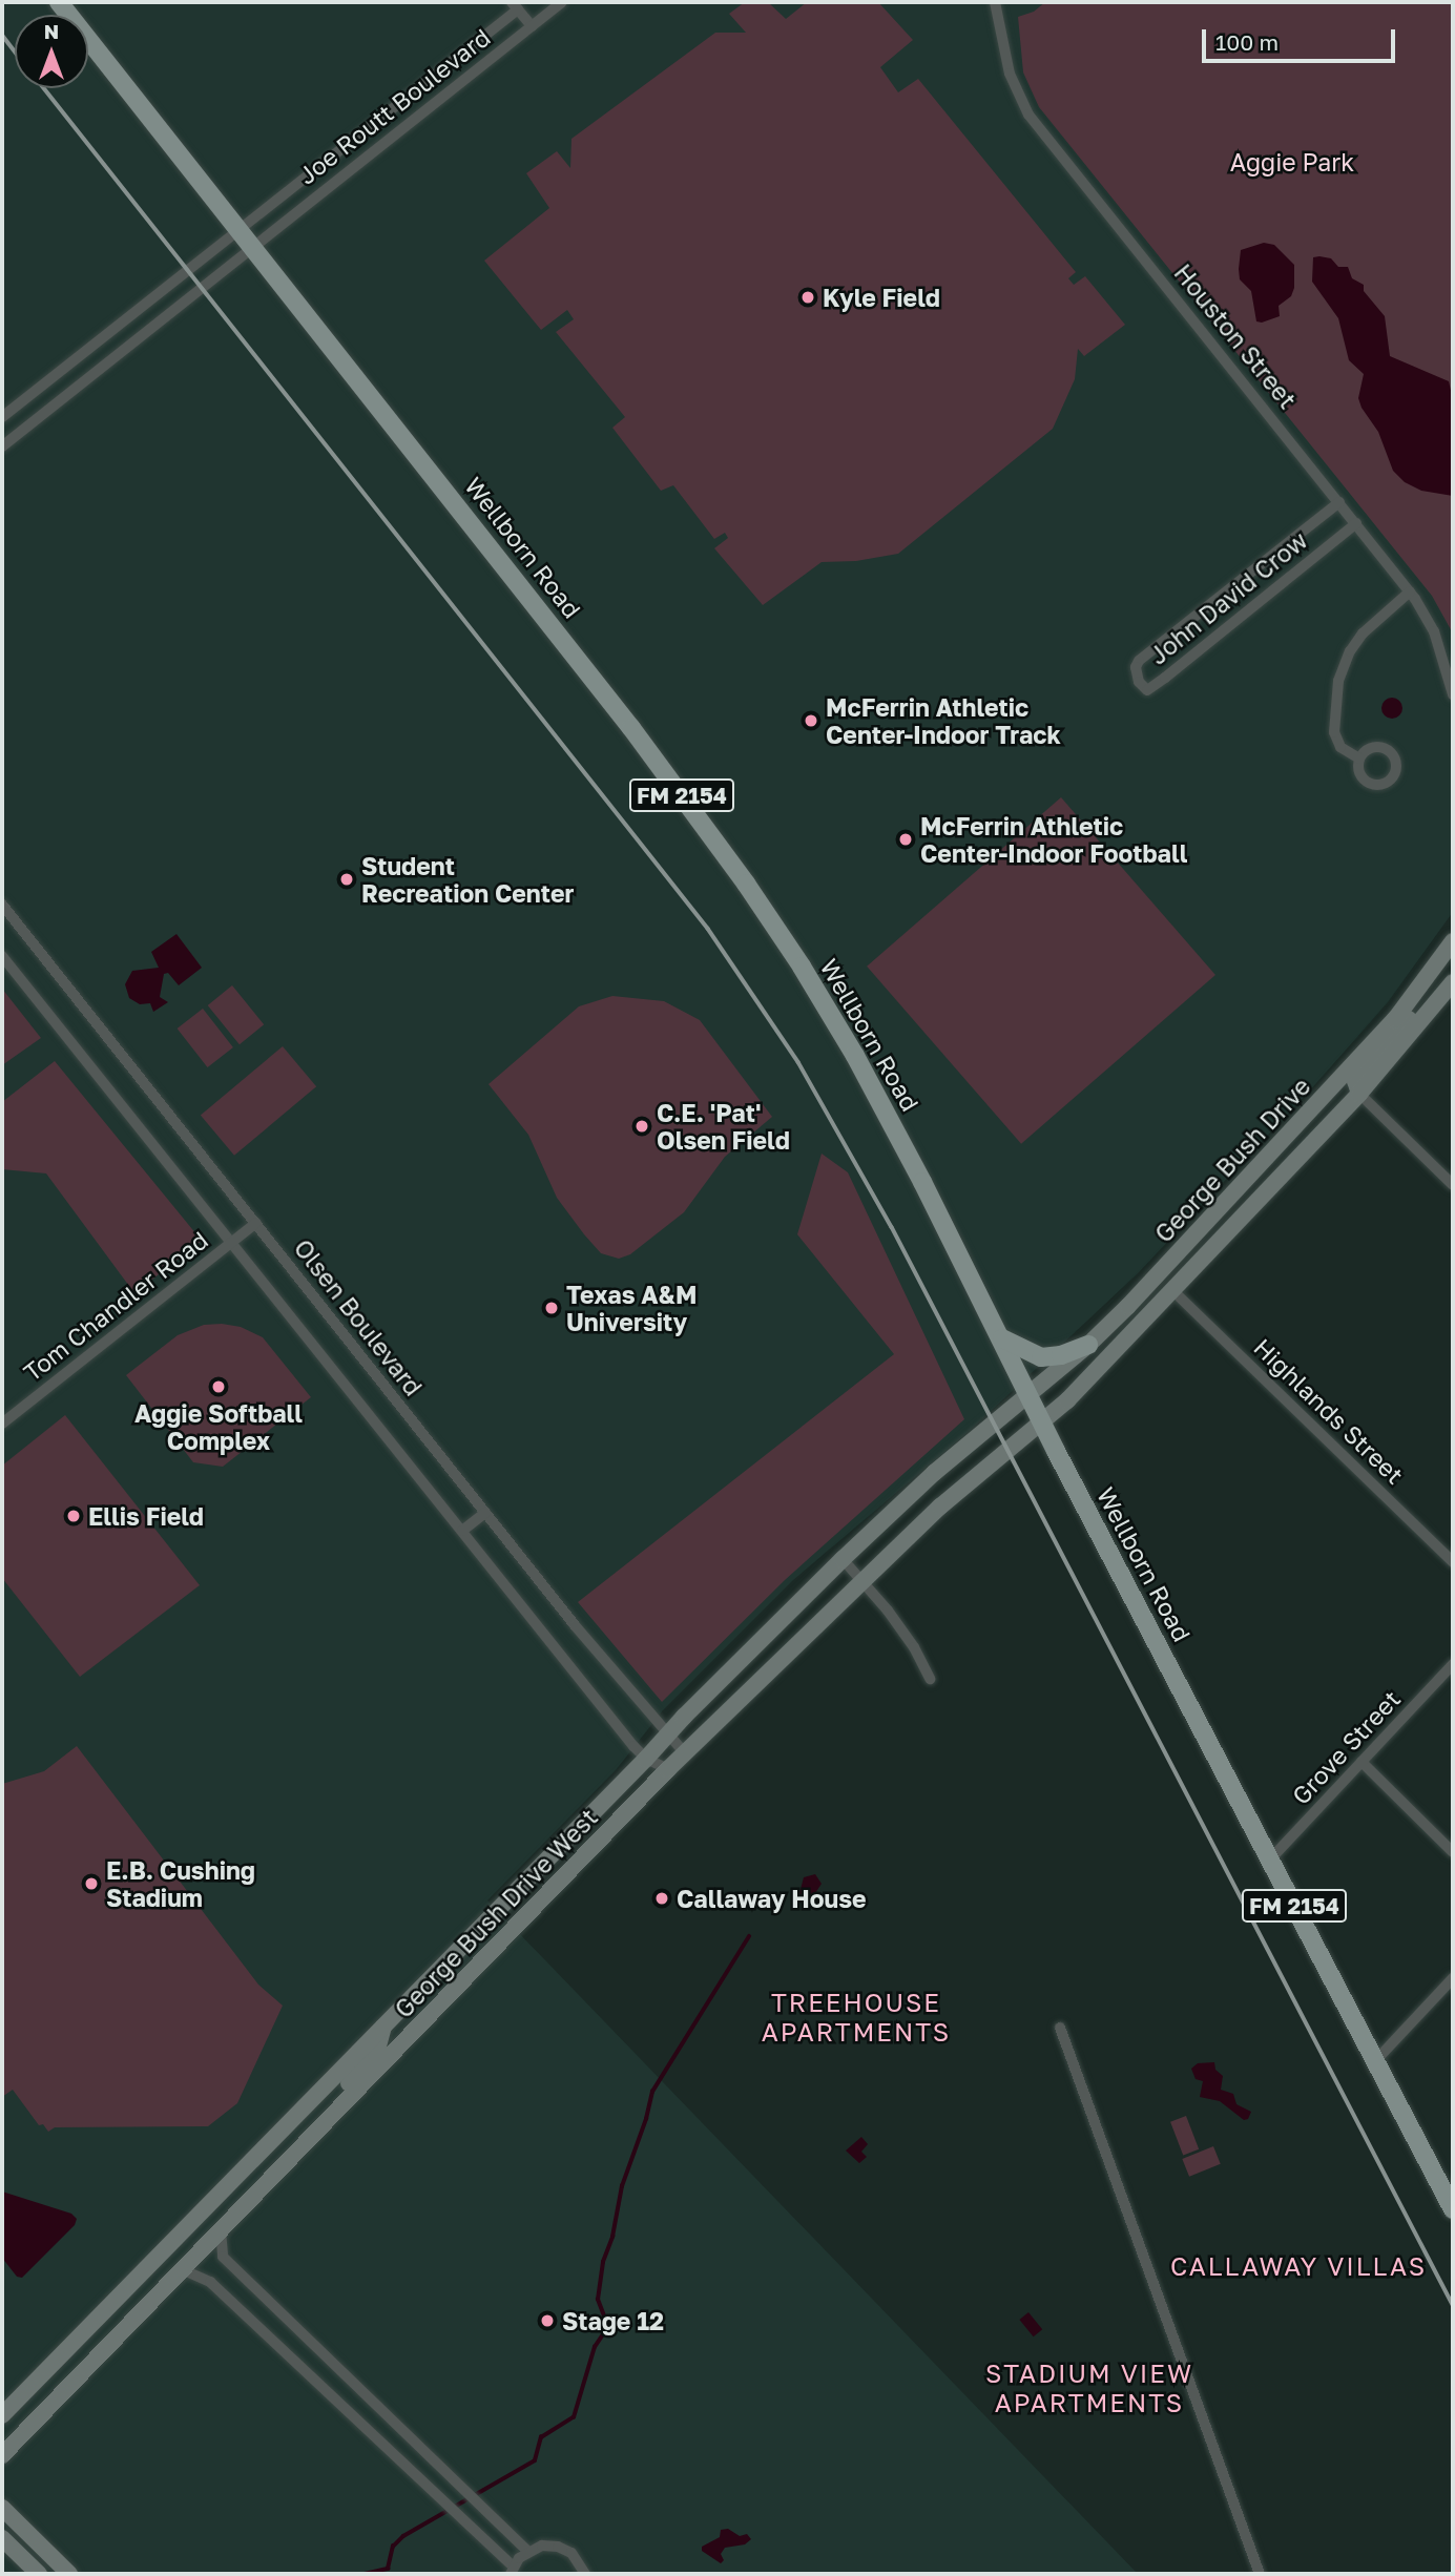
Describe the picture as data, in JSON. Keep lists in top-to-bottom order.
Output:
{
  "streets": {
    "main road": [
      "Wellborn Road",
      "FM 2154",
      "George Bush Drive",
      "George Bush Drive West"
    ],
    "street": [
      "Joe Routt Boulevard",
      "Houston Street",
      "John David Crow",
      "Tom Chandler Road",
      "Olsen Boulevard",
      "Highlands Street",
      "Grove Street"
    ]
  },
  "crossings": [
    ["Joe Routt Boulevard", "Wellborn Road"],
    ["Houston Street", "John David Crow"],
    ["Wellborn Road", "George Bush Drive"],
    ["Wellborn Road", "Grove Street"],
    ["Wellborn Road", "George Bush Drive West"],
    ["George Bush Drive", "Highlands Street"],
    ["George Bush Drive", "George Bush Drive West"],
    ["Tom Chandler Road", "Olsen Boulevard"],
    ["Olsen Boulevard", "George Bush Drive West"]
  ],
  "districts": ["TREEHOUSE APARTMENTS", "CALLAWAY VILLAS", "STADIUM VIEW APARTMENTS"],
  "parks": ["Aggie Park"],
  "places": [
    "Kyle Field",
    "McFerrin Athletic Center-Indoor Track",
    "McFerrin Athletic Center-Indoor Football",
    "Student Recreation Center",
    "C.E. 'Pat' Olsen Field",
    "Texas A&M University",
    "Aggie Softball Complex",
    "Ellis Field",
    "E.B. Cushing Stadium",
    "Callaway House",
    "Stage 12"
  ],
  "scale_bar": "100 m",
  "north": "top"
}
